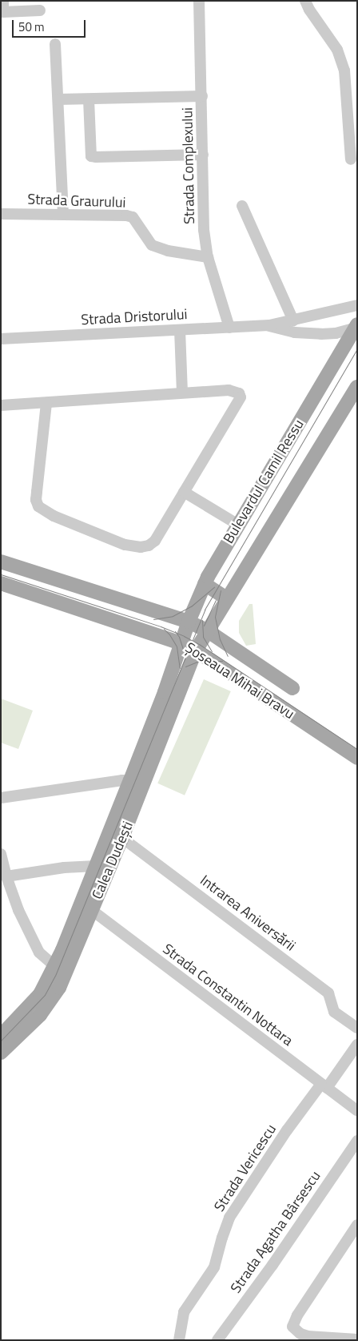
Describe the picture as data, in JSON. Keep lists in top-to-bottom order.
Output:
{
  "streets": {
    "main road": ["Bulevardul Camil Ressu", "Șoseaua Mihai Bravu", "Calea Dudești"],
    "street": [
      "Strada Complexului",
      "Strada Graurului",
      "Strada Dristorului",
      "Intrarea Aniversării",
      "Strada Constantin Nottara",
      "Strada Vericescu",
      "Strada Agatha Bârsescu"
    ]
  },
  "crossings": [
    ["Strada Complexului", "Strada Graurului"],
    ["Strada Complexului", "Strada Dristorului"],
    ["Strada Dristorului", "Bulevardul Camil Ressu"],
    ["Bulevardul Camil Ressu", "Șoseaua Mihai Bravu"],
    ["Bulevardul Camil Ressu", "Calea Dudești"],
    ["Șoseaua Mihai Bravu", "Calea Dudești"],
    ["Calea Dudești", "Intrarea Aniversării"],
    ["Calea Dudești", "Strada Constantin Nottara"],
    ["Strada Constantin Nottara", "Strada Vericescu"]
  ],
  "scale_bar": "50 m"
}
